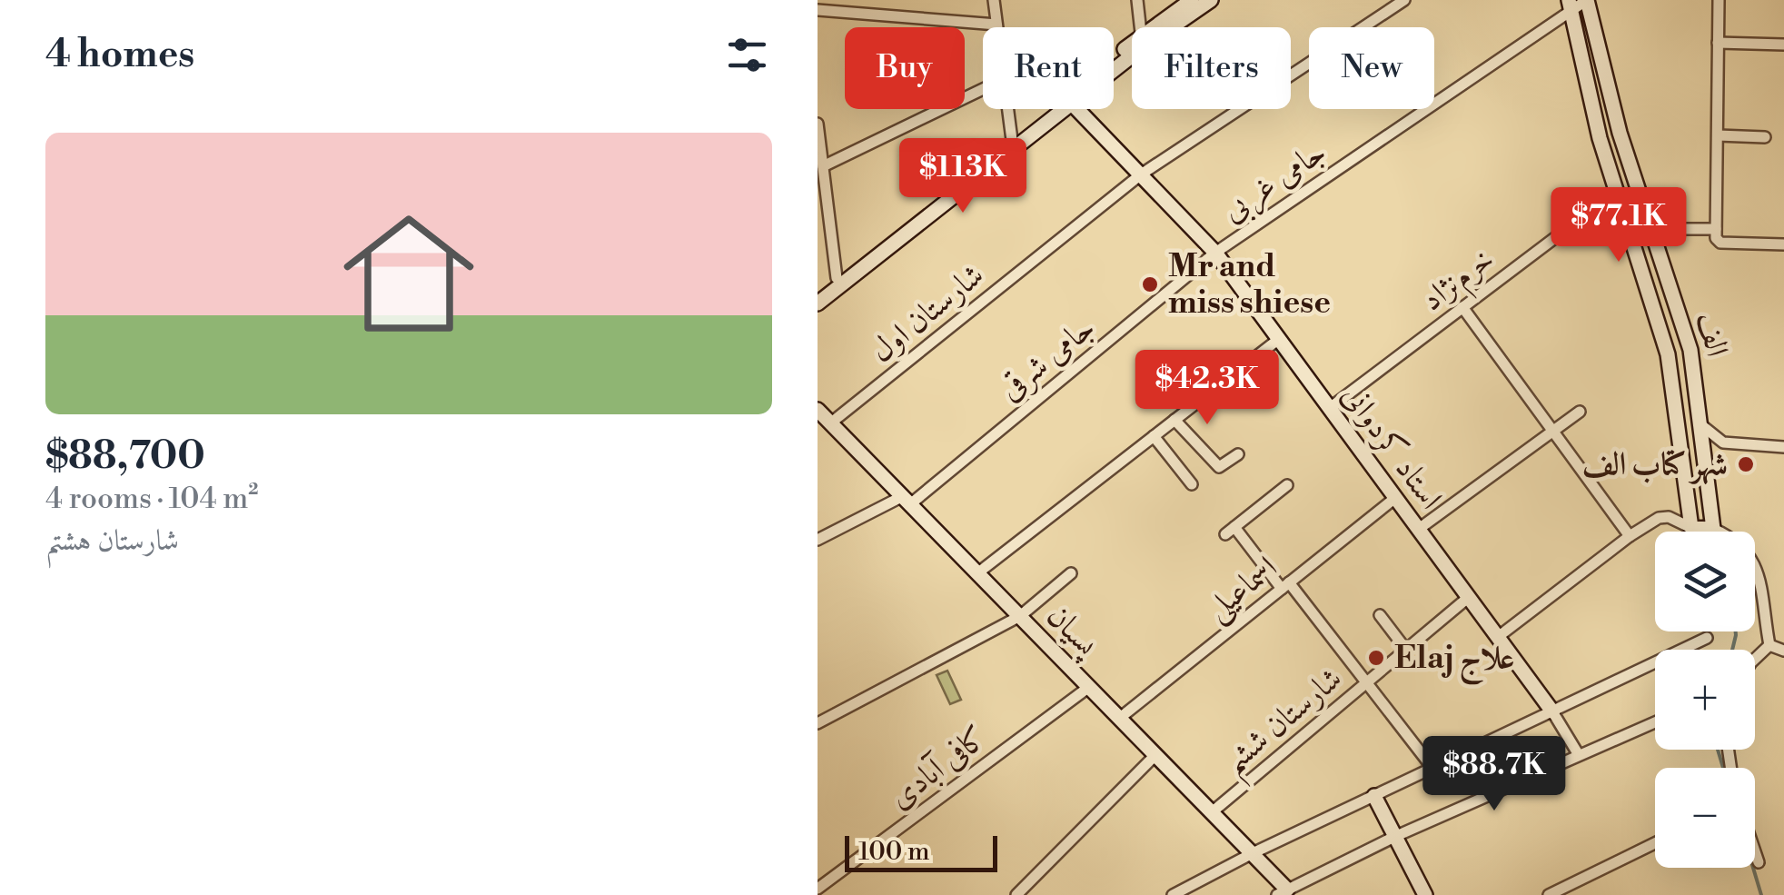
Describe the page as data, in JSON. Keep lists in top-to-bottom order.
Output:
{
  "streets": {
    "main road": ["الف", "استاد کردوانی", "پسیان"],
    "street": [
      "جامی غربی",
      "خرم‌نژاد",
      "شارستان اول",
      "جامی شرقی",
      "اسماعیلی",
      "شارستان ششم",
      "کافی آبادی"
    ]
  },
  "crossings": [
    ["جامی غربی", "الف"],
    ["جامی غربی", "جامی شرقی"],
    ["جامی غربی", "استاد کردوانی"],
    ["خرم‌نژاد", "الف"],
    ["خرم‌نژاد", "استاد کردوانی"],
    ["شارستان اول", "استاد کردوانی"],
    ["شارستان اول", "پسیان"],
    ["جامی شرقی", "استاد کردوانی"],
    ["جامی شرقی", "پسیان"],
    ["استاد کردوانی", "اسماعیلی"],
    ["استاد کردوانی", "شارستان ششم"],
    ["اسماعیلی", "پسیان"],
    ["پسیان", "شارستان ششم"],
    ["پسیان", "کافی آبادی"]
  ],
  "places": ["Mr and miss shiese", "شهر کتاب الف", "Elaj علاج"],
  "scale_bar": "100 m",
  "page": {
    "heading": "4 homes",
    "chip": [
      "Buy",
      "Rent",
      "Filters",
      "New"
    ],
    "list": [
      {
        "name": "$88,700",
        "note": "4 rooms · 104 m² · شارستان هشتم"
      }
    ],
    "price": [
      "$113K",
      "$77.1K",
      "$42.3K",
      "$88.7K"
    ],
    "map_buttons": ["+", "−"],
    "scale": "100 m"
  }
}
